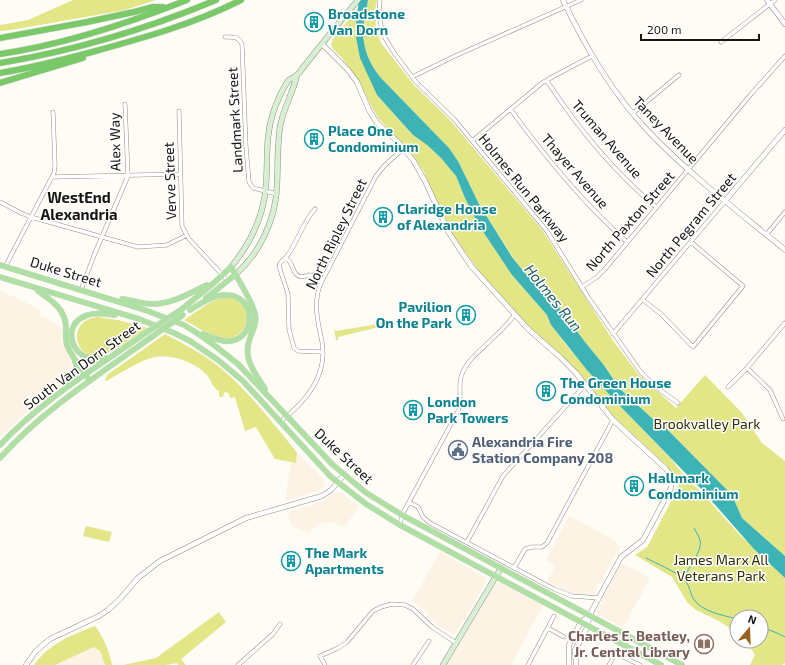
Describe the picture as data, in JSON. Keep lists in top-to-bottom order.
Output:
{
  "streets": {
    "main road": ["Duke Street", "South Van Dorn Street"],
    "street": [
      "Landmark Street",
      "Taney Avenue",
      "Truman Avenue",
      "Alex Way",
      "Thayer Avenue",
      "Verve Street",
      "Holmes Run Parkway",
      "North Paxton Street",
      "North Pegram Street",
      "North Ripley Street"
    ]
  },
  "crossings": [
    ["Taney Avenue", "North Paxton Street"],
    ["Taney Avenue", "North Pegram Street"],
    ["Truman Avenue", "North Paxton Street"],
    ["Alex Way", "Duke Street"],
    ["Thayer Avenue", "North Paxton Street"],
    ["Verve Street", "South Van Dorn Street"],
    ["Holmes Run Parkway", "North Paxton Street"],
    ["Holmes Run Parkway", "North Pegram Street"],
    ["North Ripley Street", "Duke Street"]
  ],
  "districts": ["WestEnd Alexandria"],
  "water": ["Holmes Run"],
  "parks": ["Brookvalley Park", "James Marx All Veterans Park"],
  "places": {
    "building": [
      "Broadstone Van Dorn",
      "Place One Condominium",
      "Claridge House of Alexandria",
      "Pavilion On the Park",
      "The Green House Condominium",
      "London Park Towers",
      "Hallmark Condominium",
      "The Mark Apartments"
    ],
    "public building": ["Alexandria Fire Station Company 208"],
    "library": ["Charles E. Beatley, Jr. Central Library"]
  },
  "scale_bar": "200 m",
  "north": "top"
}
